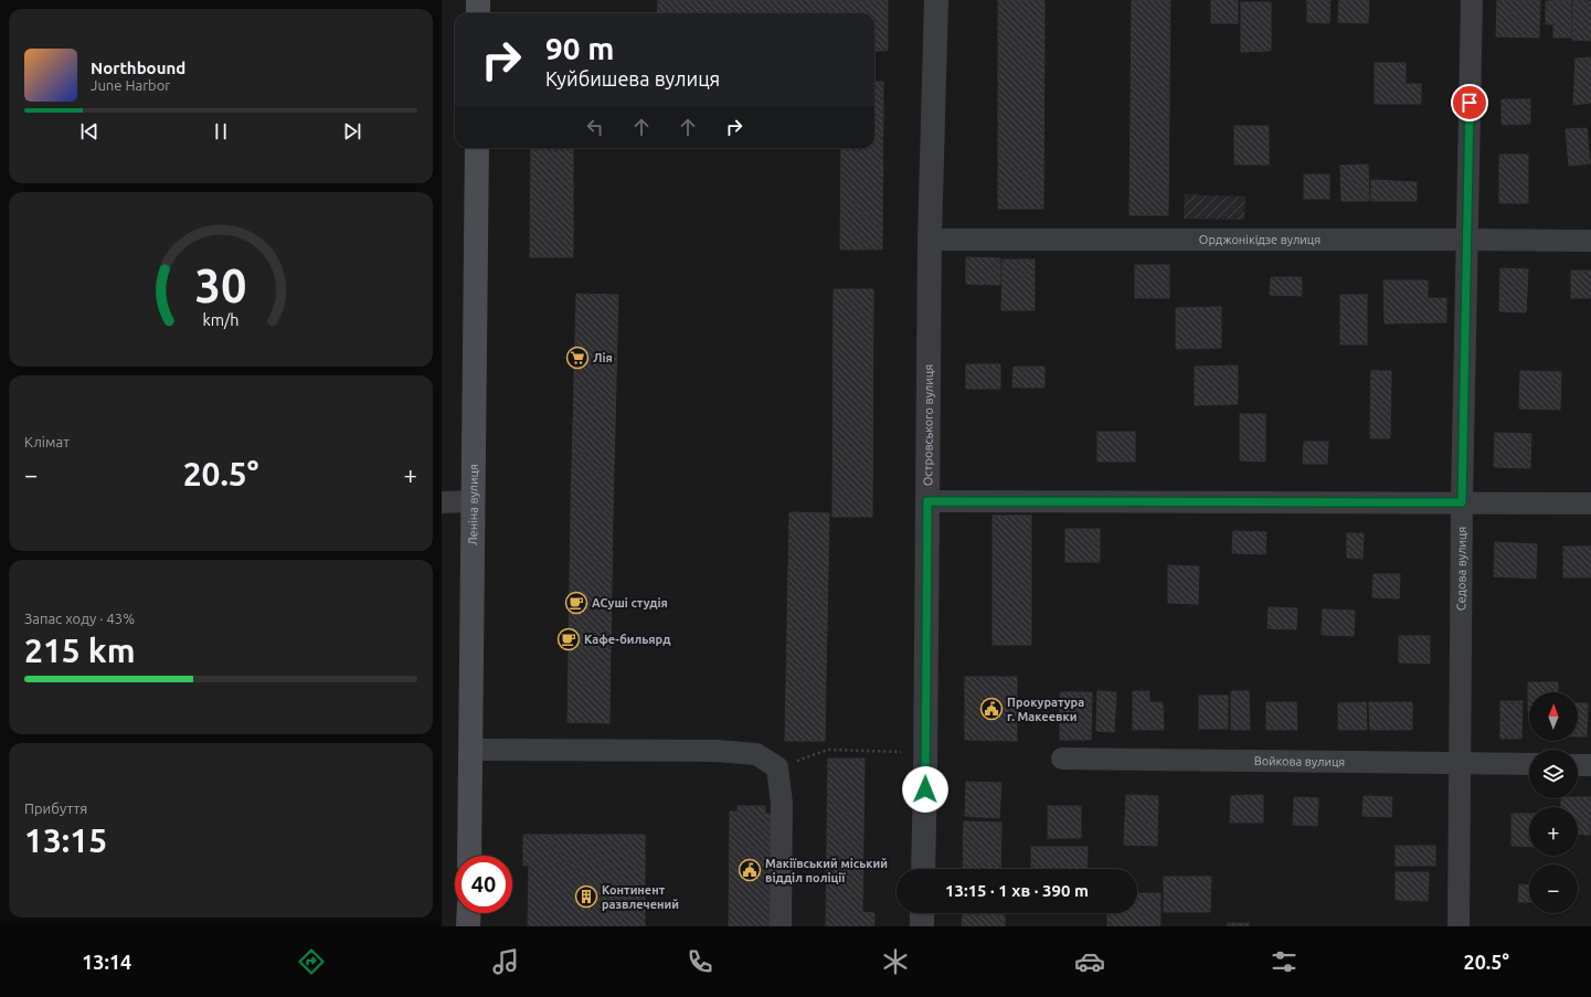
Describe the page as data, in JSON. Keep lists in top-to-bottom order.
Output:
{
  "streets": {
    "main road": ["Леніна вулиця"],
    "street": [
      "Орджонікідзе вулиця",
      "Островського вулиця",
      "Седова вулиця",
      "Войкова вулиця"
    ]
  },
  "crossings": [
    ["Орджонікідзе вулиця", "Островського вулиця"],
    ["Орджонікідзе вулиця", "Седова вулиця"],
    ["Седова вулиця", "Войкова вулиця"]
  ],
  "places": {
    "supermarket": ["Лія"],
    "cafe": ["АСуші студія", "Кафе-бильярд"],
    "public building": ["Прокуратура г. Макеевки", "Макіївський міський відділ поліції"],
    "building": ["Континент развлечений"]
  },
  "north": "top",
  "page": {
    "turn": ["90 m", "Куйбишева вулиця"],
    "song": ["Northbound", "June Harbor"],
    "tile": [
      "Клімат",
      ["Запас ходу · 43%", "215 km"],
      ["Прибуття", "13:15"]
    ],
    "heat": ["−", "20.5°", "+"],
    "map_buttons": ["+", "−"],
    "limit": "40",
    "trip": "13:15 · 1 хв · 390 m",
    "tabs": ["13:14", "20.5°"],
    "gauge": ["30", "km/h"]
  }
}
